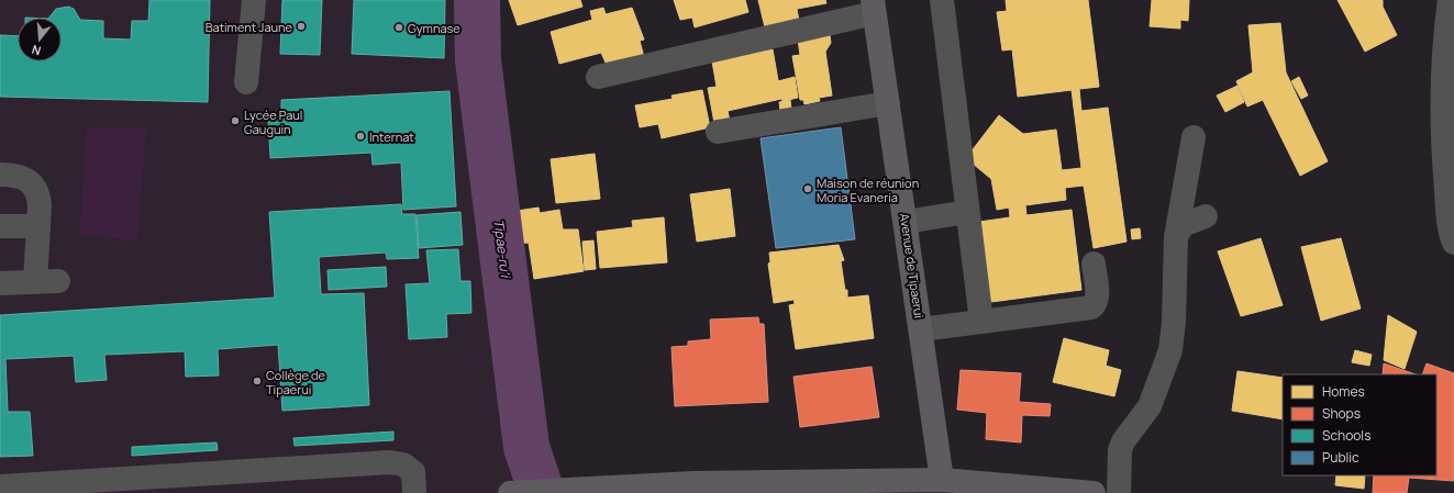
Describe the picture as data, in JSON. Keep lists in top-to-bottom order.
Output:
{
  "streets": {
    "main road": ["Avenue de Tipaerui"]
  },
  "water": ["Tipae-ru’i"],
  "places": [
    "Batiment Jaune",
    "Gymnase",
    "Lycée Paul Gauguin",
    "Internat",
    "Maison de réunion Moria Evaneria",
    "Collège de Tipaerui"
  ],
  "legend": [
    "Homes",
    "Shops",
    "Schools",
    "Public"
  ],
  "north": "bottom"
}
